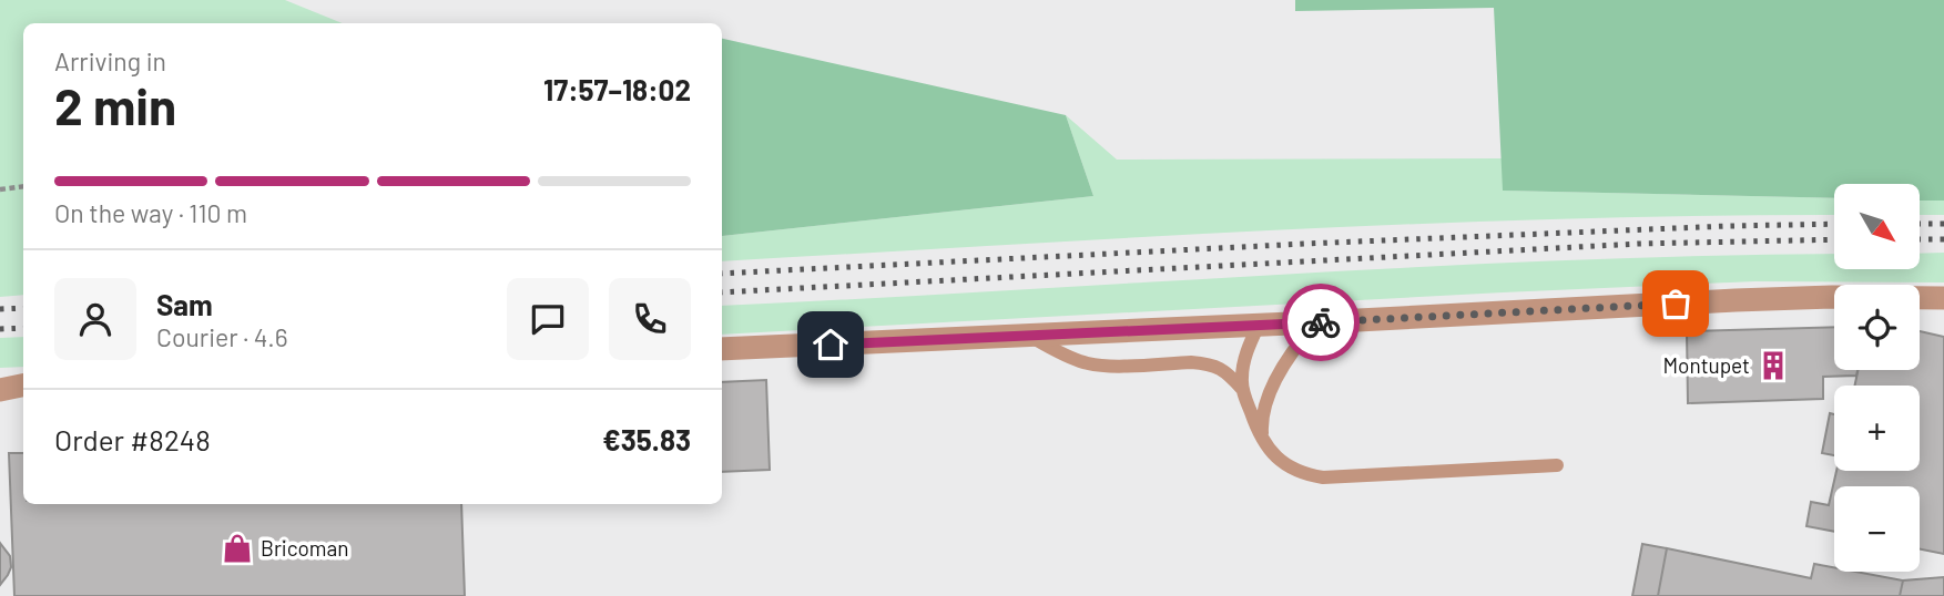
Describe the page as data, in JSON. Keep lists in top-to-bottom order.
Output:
{
  "places": {
    "building": ["Montupet"],
    "shop": ["Bricoman"]
  },
  "north": "bottom right",
  "page": {
    "heading": ["2 min", "Arriving in", "17:57–18:02"],
    "panel": [
      "Sam",
      "Courier · 4.6",
      "Order #8248",
      "€35.83"
    ],
    "bar": "On the way · 110 m",
    "map_buttons": ["+", "−"]
  }
}
